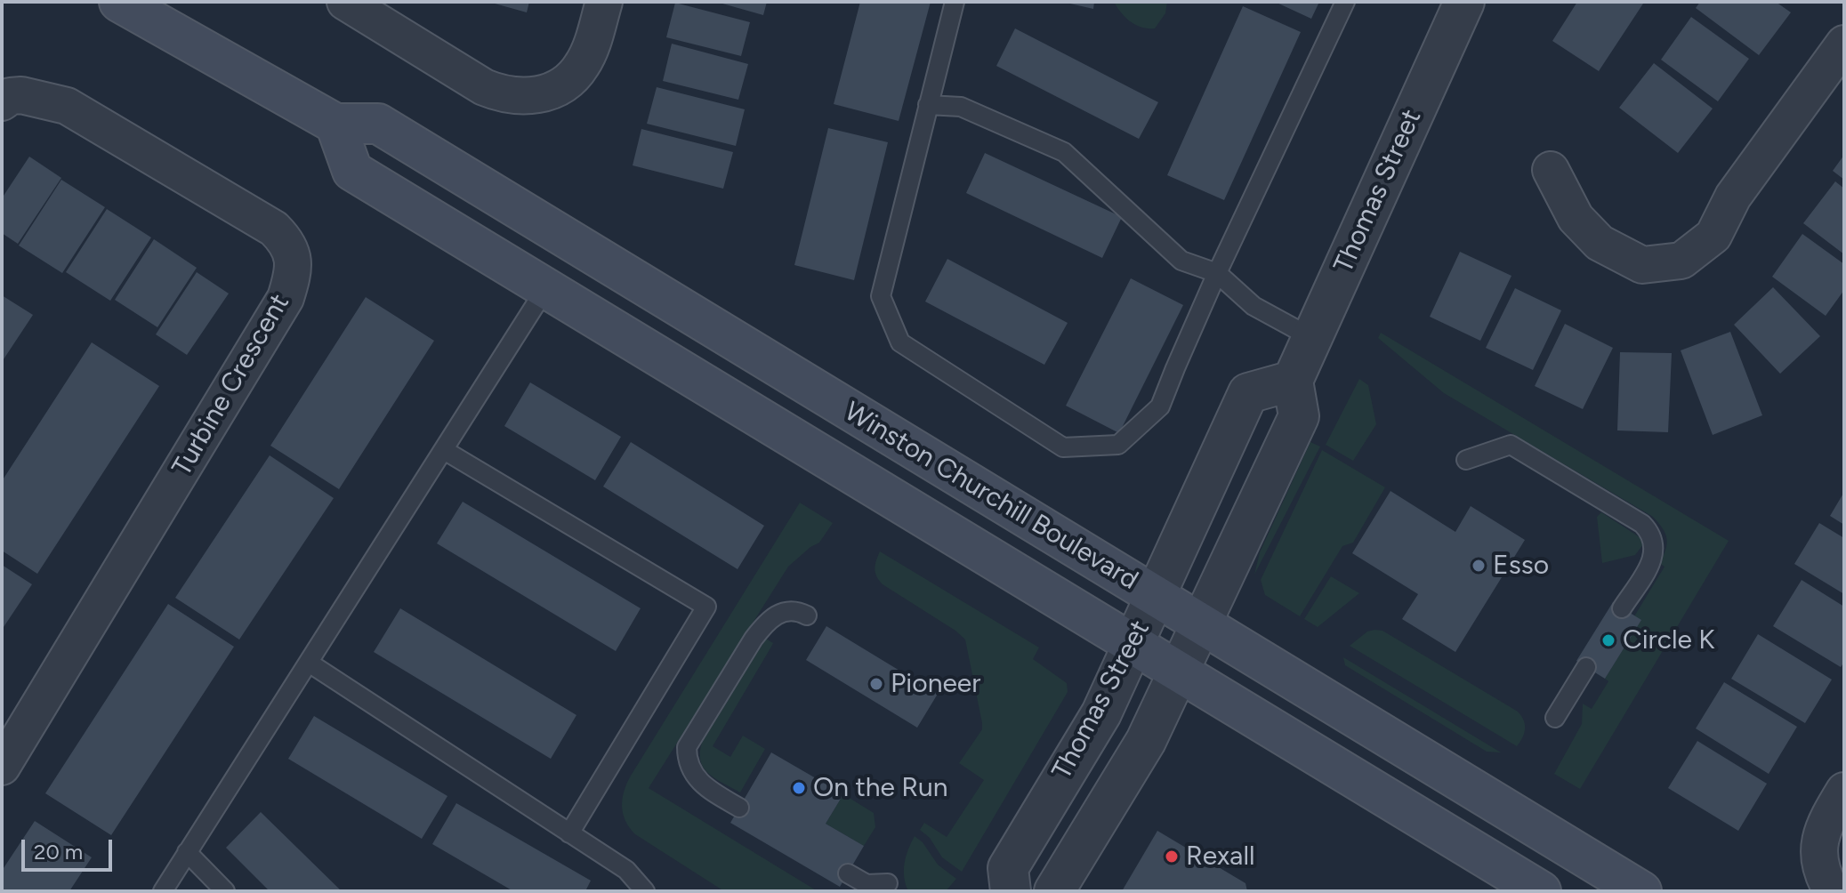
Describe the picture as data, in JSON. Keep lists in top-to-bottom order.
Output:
{
  "streets": {
    "main road": ["Winston Churchill Boulevard"],
    "street": ["Thomas Street", "Turbine Crescent"]
  },
  "crossings": [
    ["Thomas Street", "Winston Churchill Boulevard"]
  ],
  "places": [
    "Esso",
    "Circle K",
    "Pioneer",
    "On the Run",
    "Rexall"
  ],
  "scale_bar": "20 m"
}
